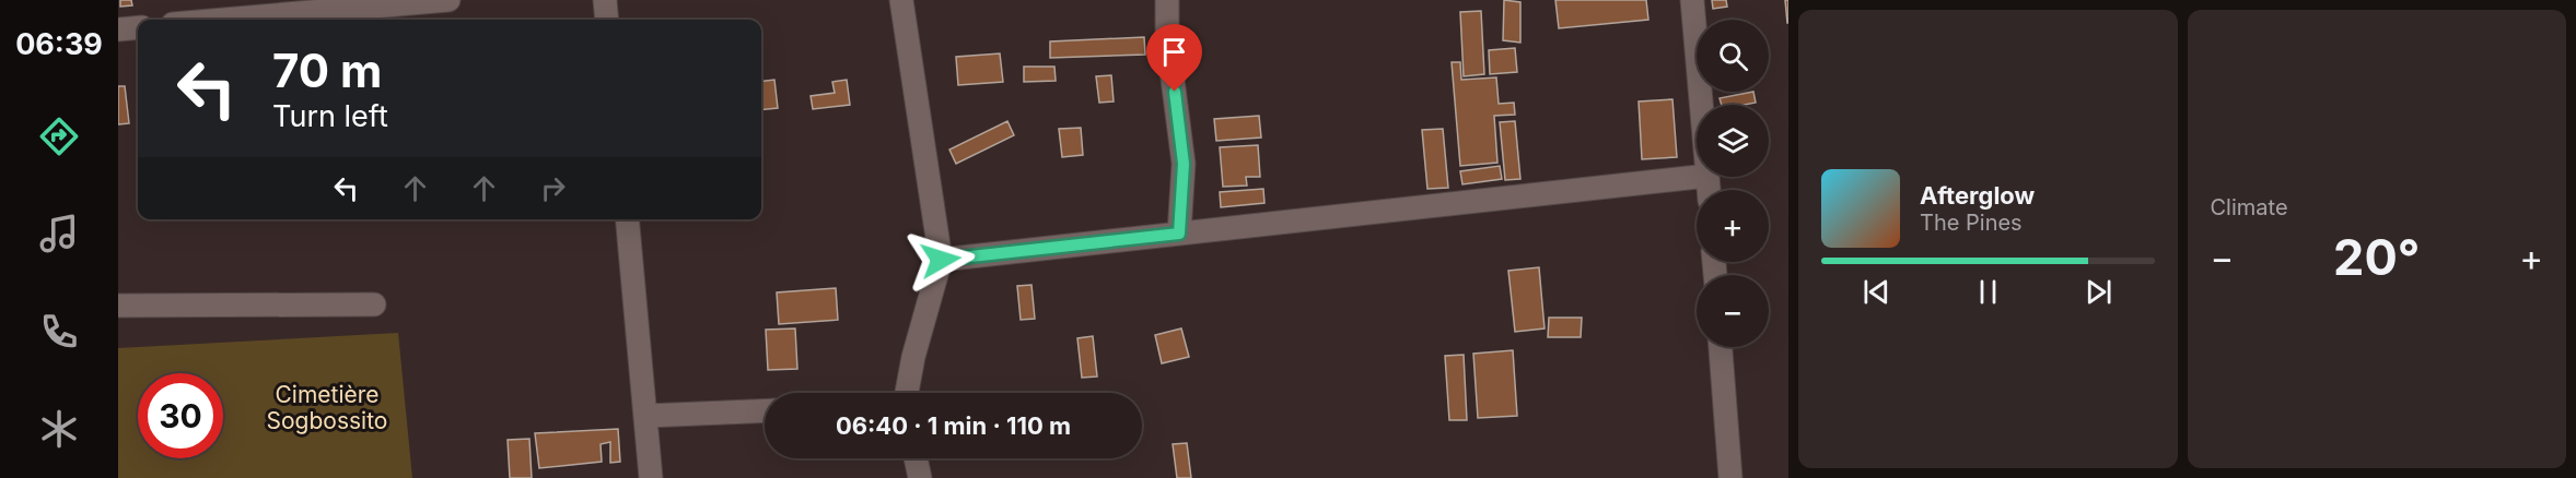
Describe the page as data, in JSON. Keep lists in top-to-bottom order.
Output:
{
  "parks": ["Cimetière Sogbossito"],
  "page": {
    "tabs": "06:39",
    "tile": "Climate",
    "map_buttons": ["+", "−"],
    "turn": ["70 m", "Turn left"],
    "song": ["Afterglow", "The Pines"],
    "heat": ["−", "20°", "+"],
    "limit": "30",
    "trip": "06:40 · 1 min · 110 m"
  }
}
